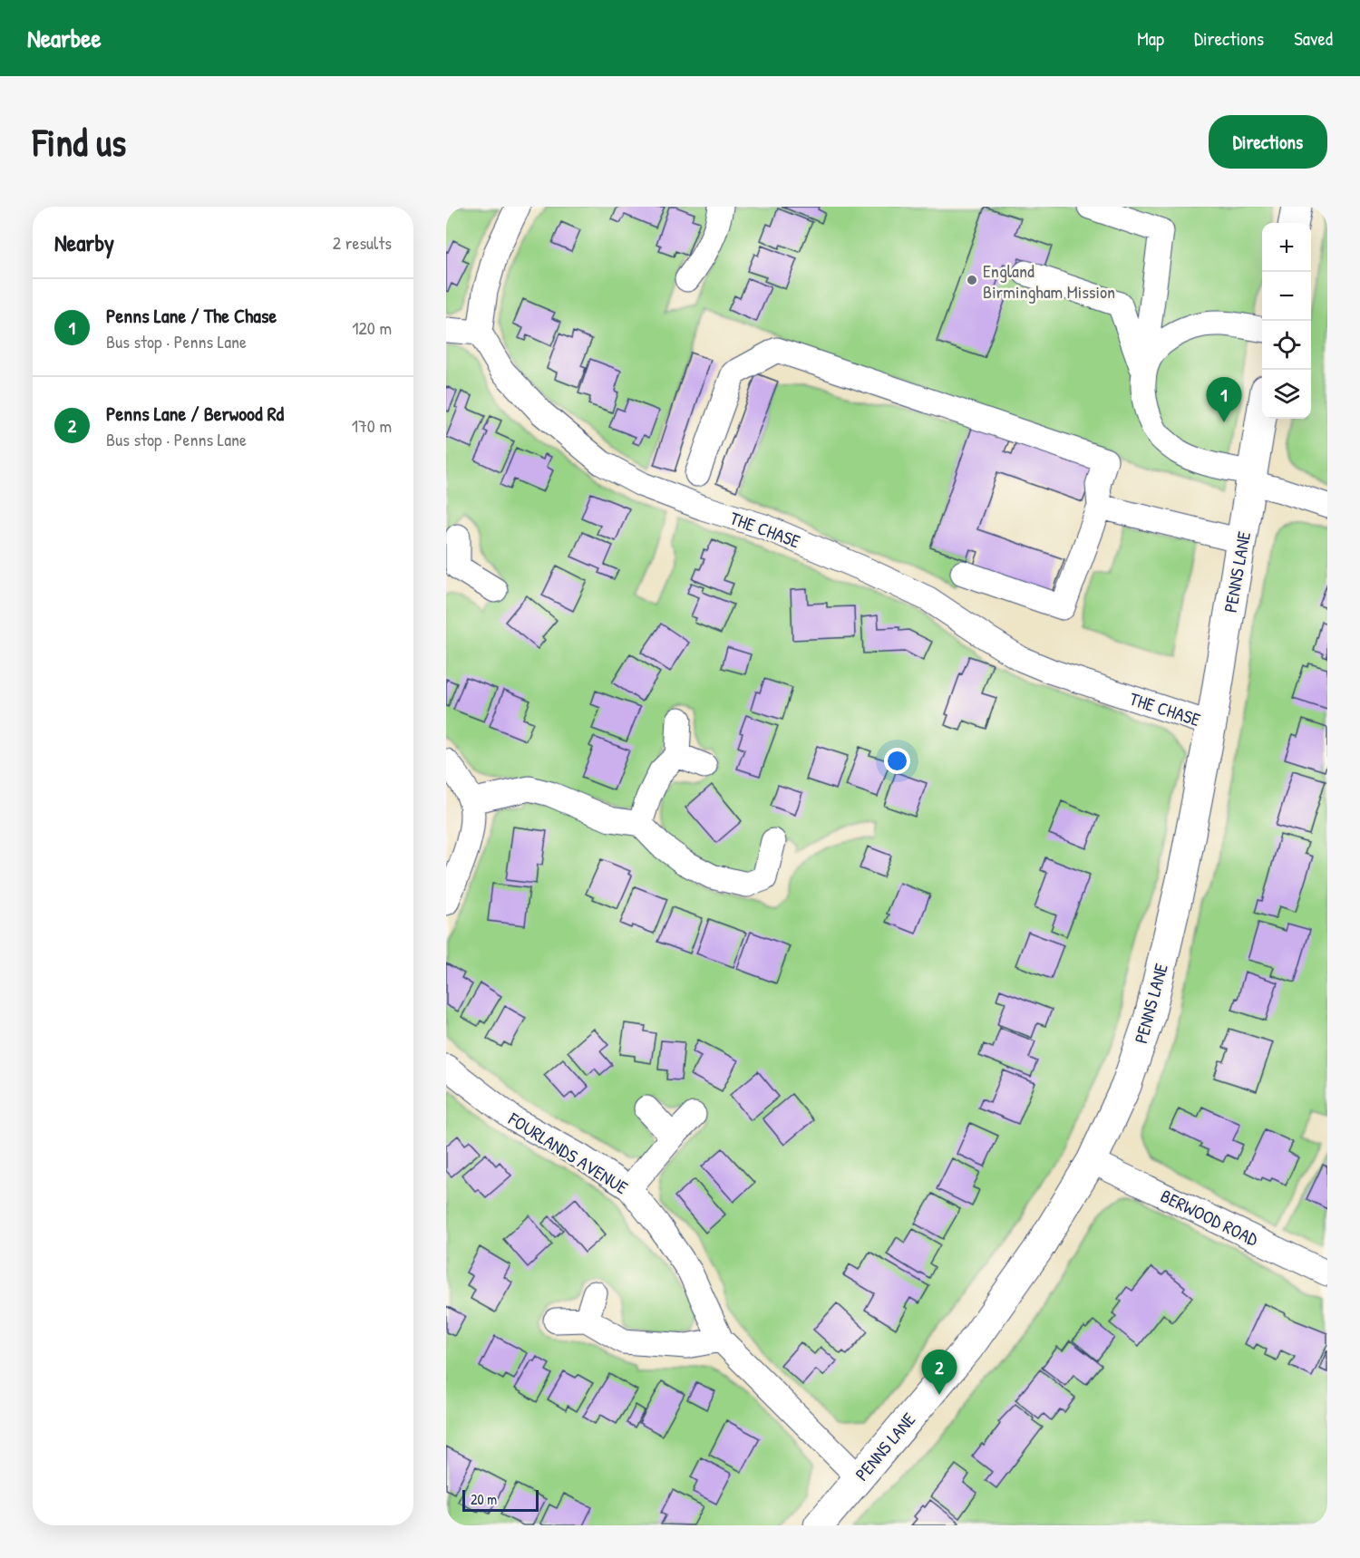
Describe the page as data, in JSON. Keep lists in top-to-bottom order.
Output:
{
  "streets": {
    "main road": ["PENNS LANE"],
    "street": ["THE CHASE", "FOURLANDS AVENUE", "BERWOOD ROAD"]
  },
  "crossings": [
    ["THE CHASE", "PENNS LANE"],
    ["PENNS LANE", "FOURLANDS AVENUE"],
    ["PENNS LANE", "BERWOOD ROAD"]
  ],
  "places": ["England Birmingham Mission"],
  "scale_bar": "20 m",
  "page": {
    "header": "Nearbee",
    "nav": ["Map", "Directions", "Saved"],
    "buttons": "Directions",
    "title": "Find us",
    "heading": ["Nearby", "2 results"],
    "map_buttons": ["+", "−"],
    "list": [
      {
        "mark": "1",
        "name": "Penns Lane / The Chase",
        "note": "Bus stop · Penns Lane",
        "value": "120 m"
      },
      {
        "mark": "2",
        "name": "Penns Lane / Berwood Rd",
        "note": "Bus stop · Penns Lane",
        "value": "170 m"
      }
    ],
    "pins": ["1", "2"],
    "scale": "20 m"
  }
}
